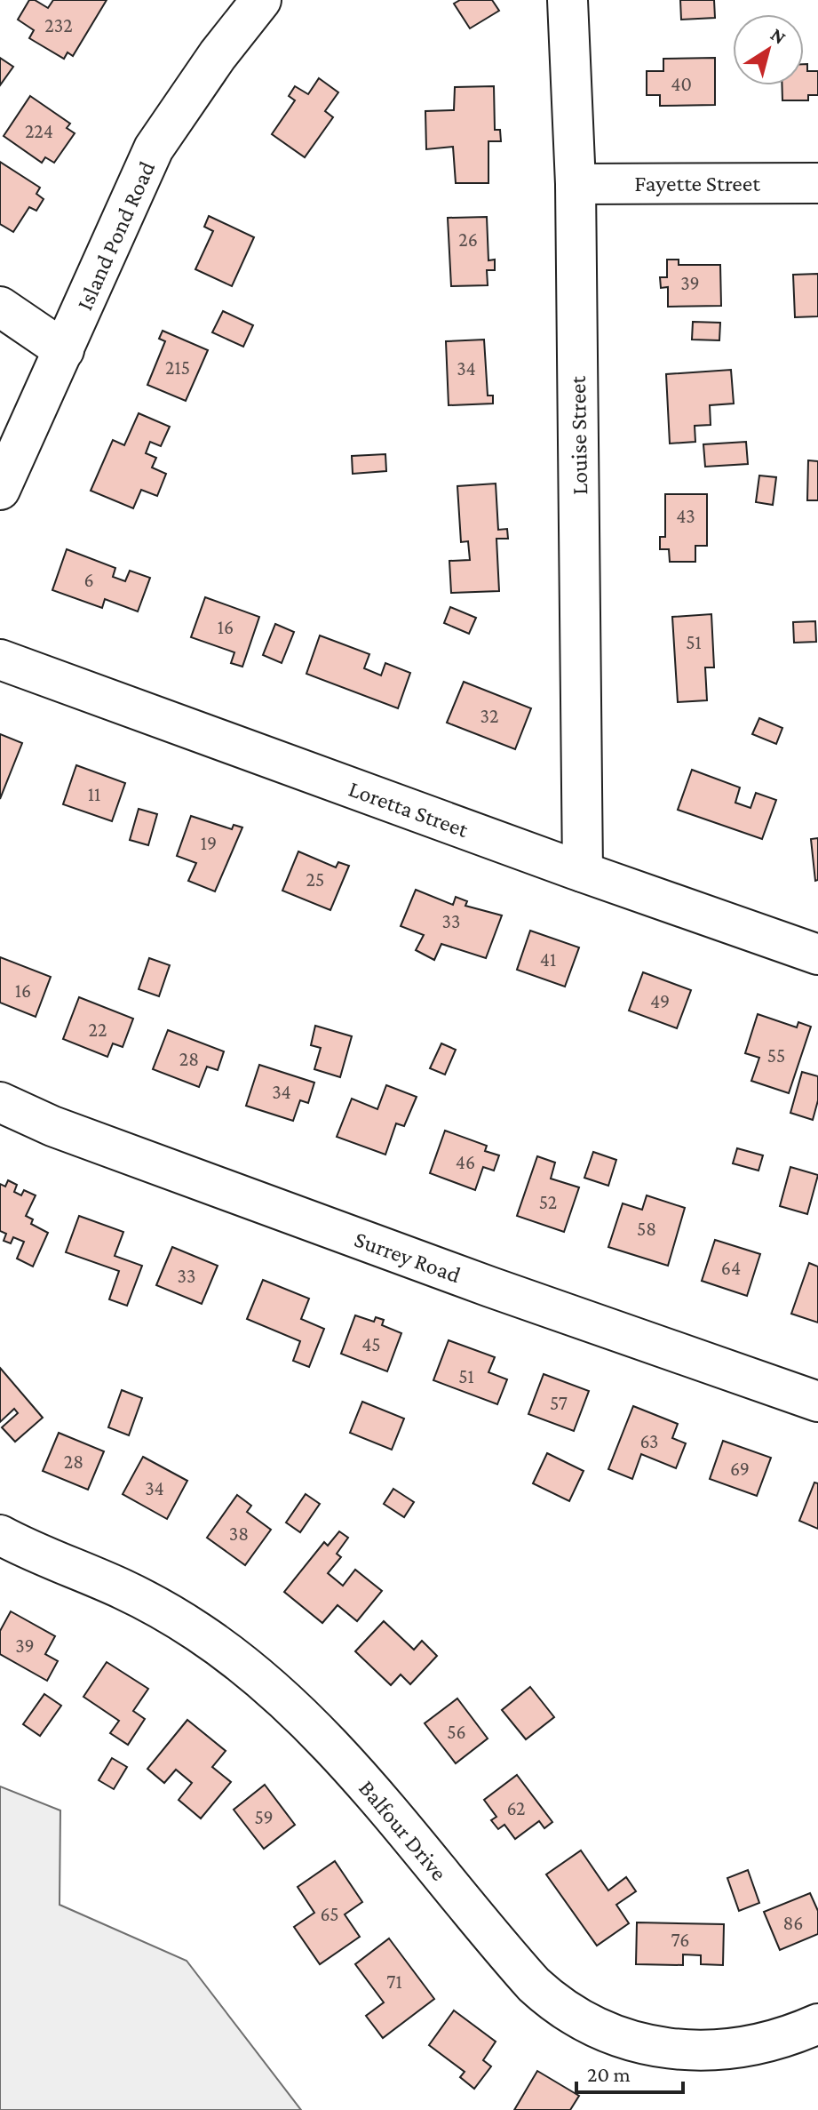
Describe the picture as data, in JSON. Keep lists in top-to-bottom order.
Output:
{
  "streets": {
    "street": [
      "Fayette Street",
      "Island Pond Road",
      "Louise Street",
      "Loretta Street",
      "Surrey Road",
      "Balfour Drive"
    ]
  },
  "crossings": [
    ["Fayette Street", "Louise Street"],
    ["Louise Street", "Loretta Street"]
  ],
  "house_numbers": [
    "232",
    "40",
    "224",
    "26",
    "39",
    "215",
    "34",
    "43",
    "6",
    "16",
    "51",
    "32",
    "11",
    "19",
    "25",
    "33",
    "41",
    "16",
    "49",
    "22",
    "55",
    "28",
    "34",
    "46",
    "52",
    "58",
    "64",
    "33",
    "45",
    "51",
    "57",
    "63",
    "28",
    "69",
    "34",
    "38",
    "39",
    "56",
    "62",
    "59",
    "65",
    "86",
    "76",
    "71"
  ],
  "scale_bar": "20 m",
  "north": "top right"
}
